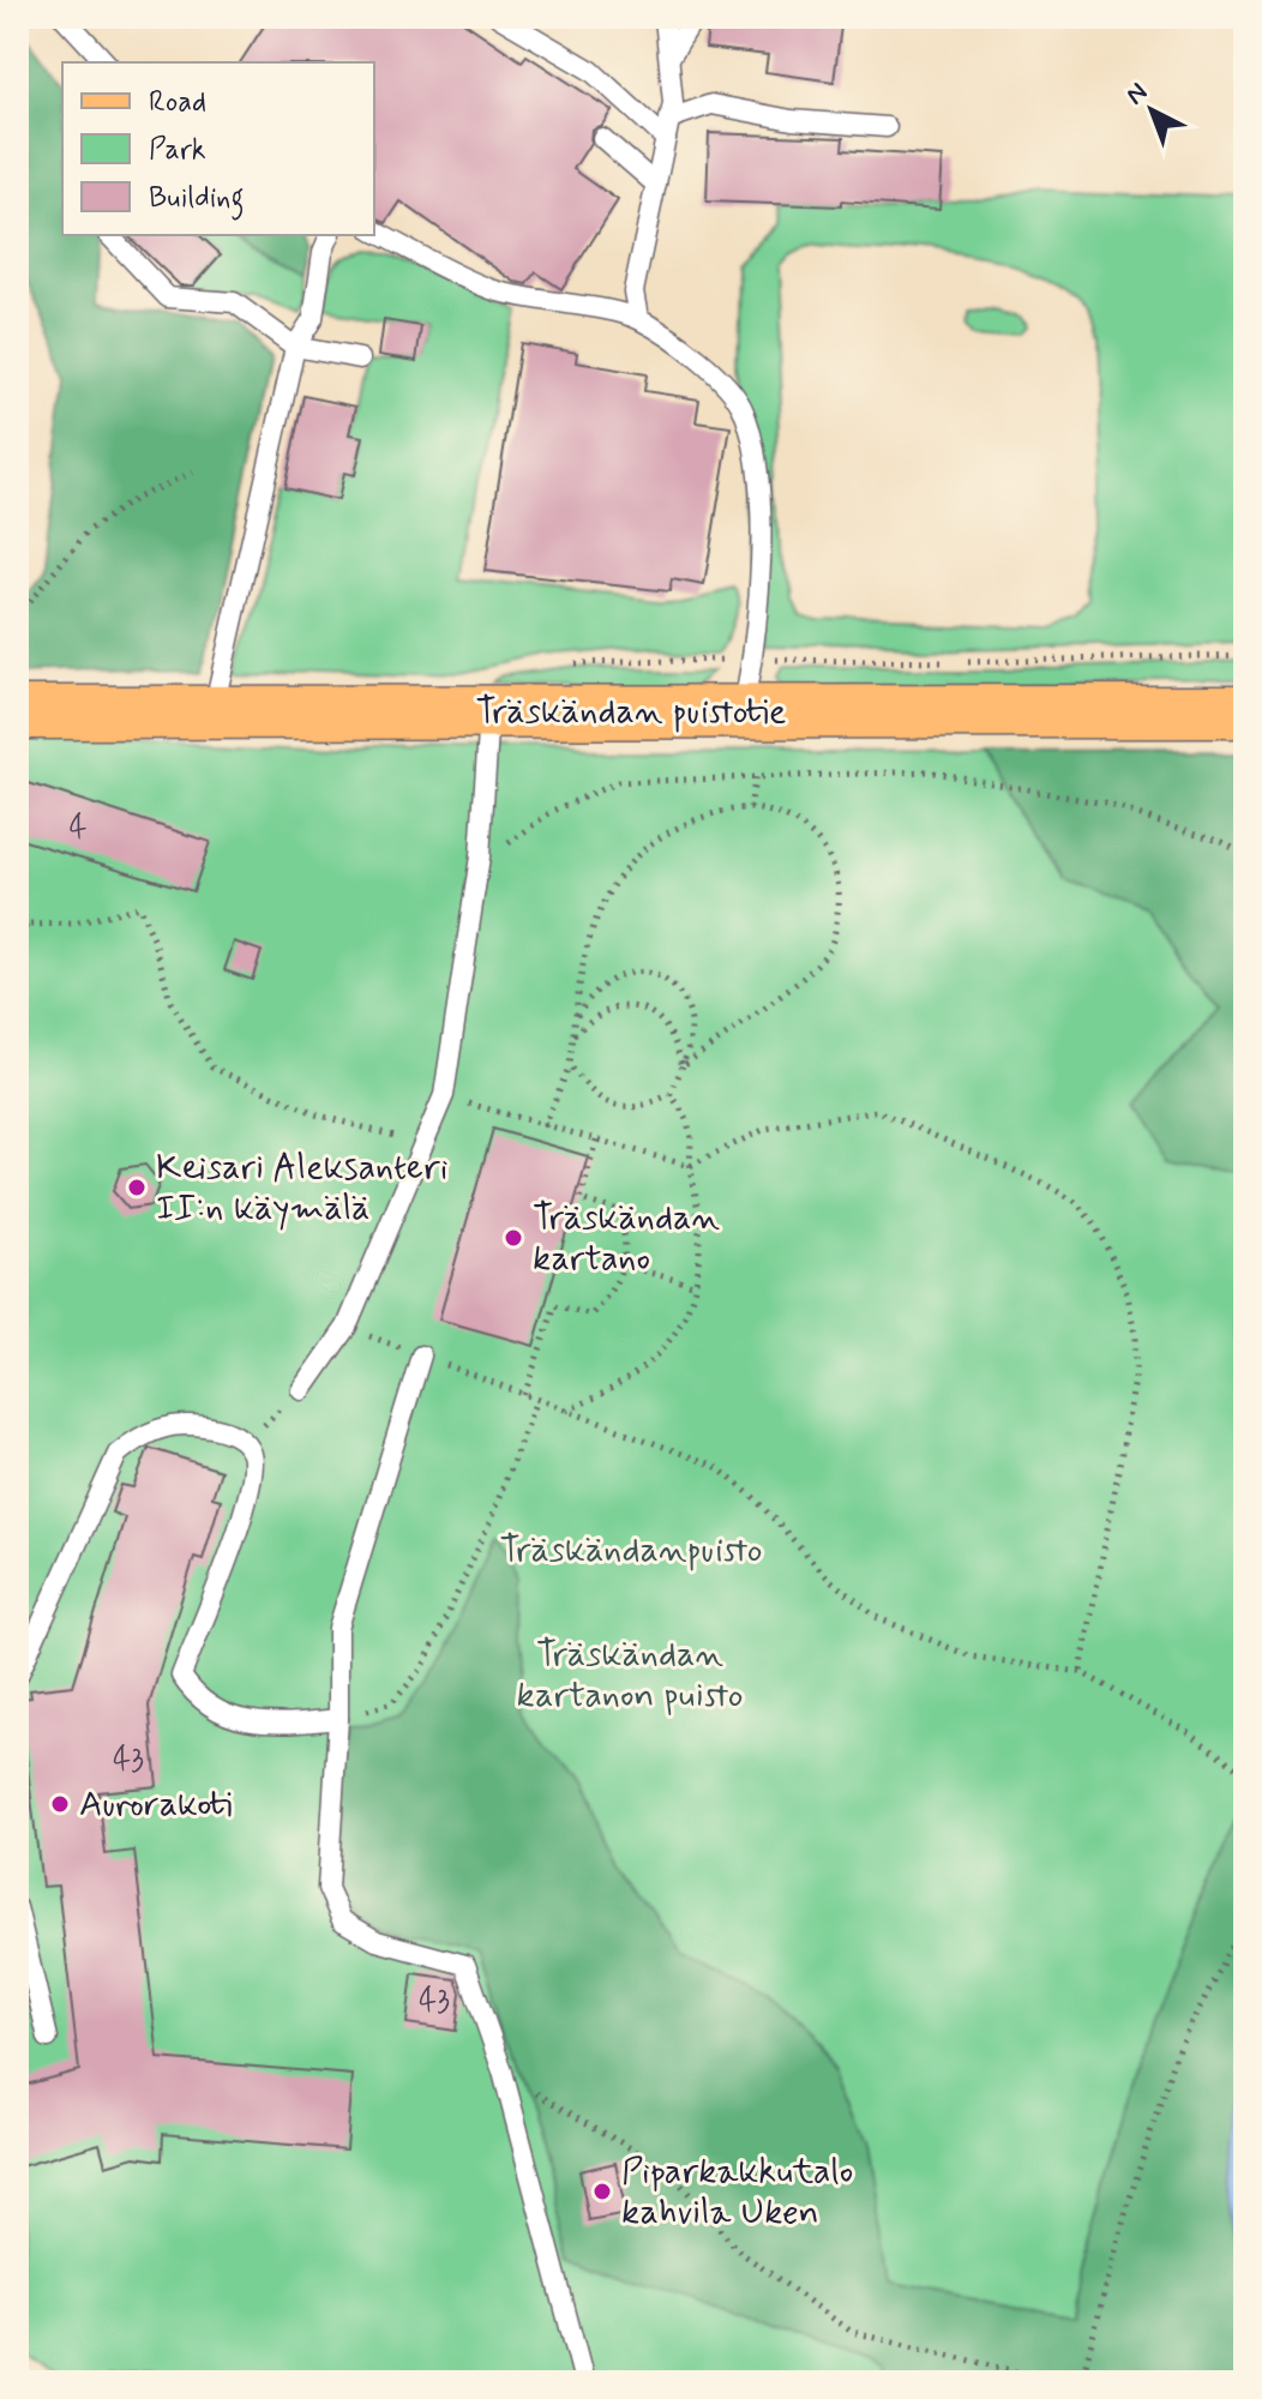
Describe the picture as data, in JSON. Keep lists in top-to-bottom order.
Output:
{
  "streets": {
    "main road": ["Träskändan puistotie"]
  },
  "parks": ["Träskändanpuisto", "Träskändan kartanon puisto"],
  "places": [
    "Keisari Aleksanteri II:n käymälä",
    "Träskändan kartano",
    "Aurorakoti",
    "Piparkakkutalo kahvila Uken"
  ],
  "house_numbers": ["4", "43", "43"],
  "legend": ["Road", "Park", "Building"],
  "north": "top left"
}
